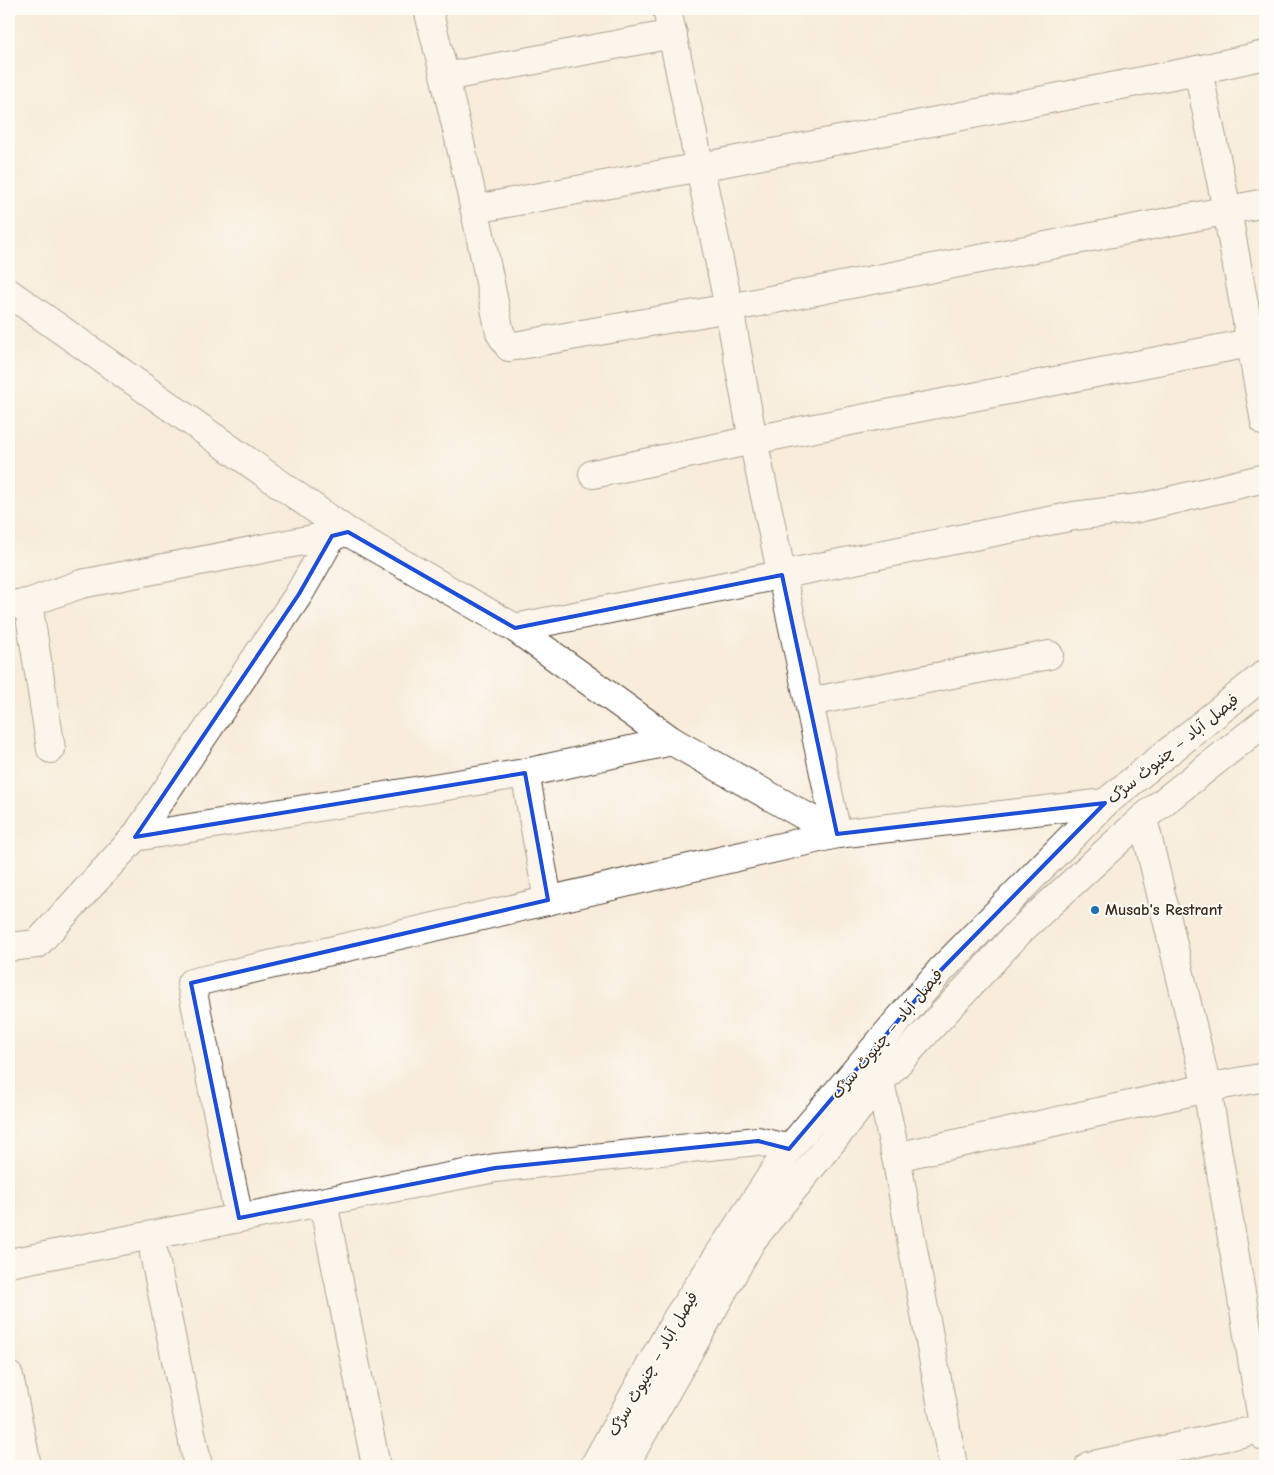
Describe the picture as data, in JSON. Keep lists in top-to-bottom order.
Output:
{
  "streets": {
    "main road": ["فیصل آباد – چنیوٹ سڑک"]
  },
  "places": ["Musab's Restrant"]
}
